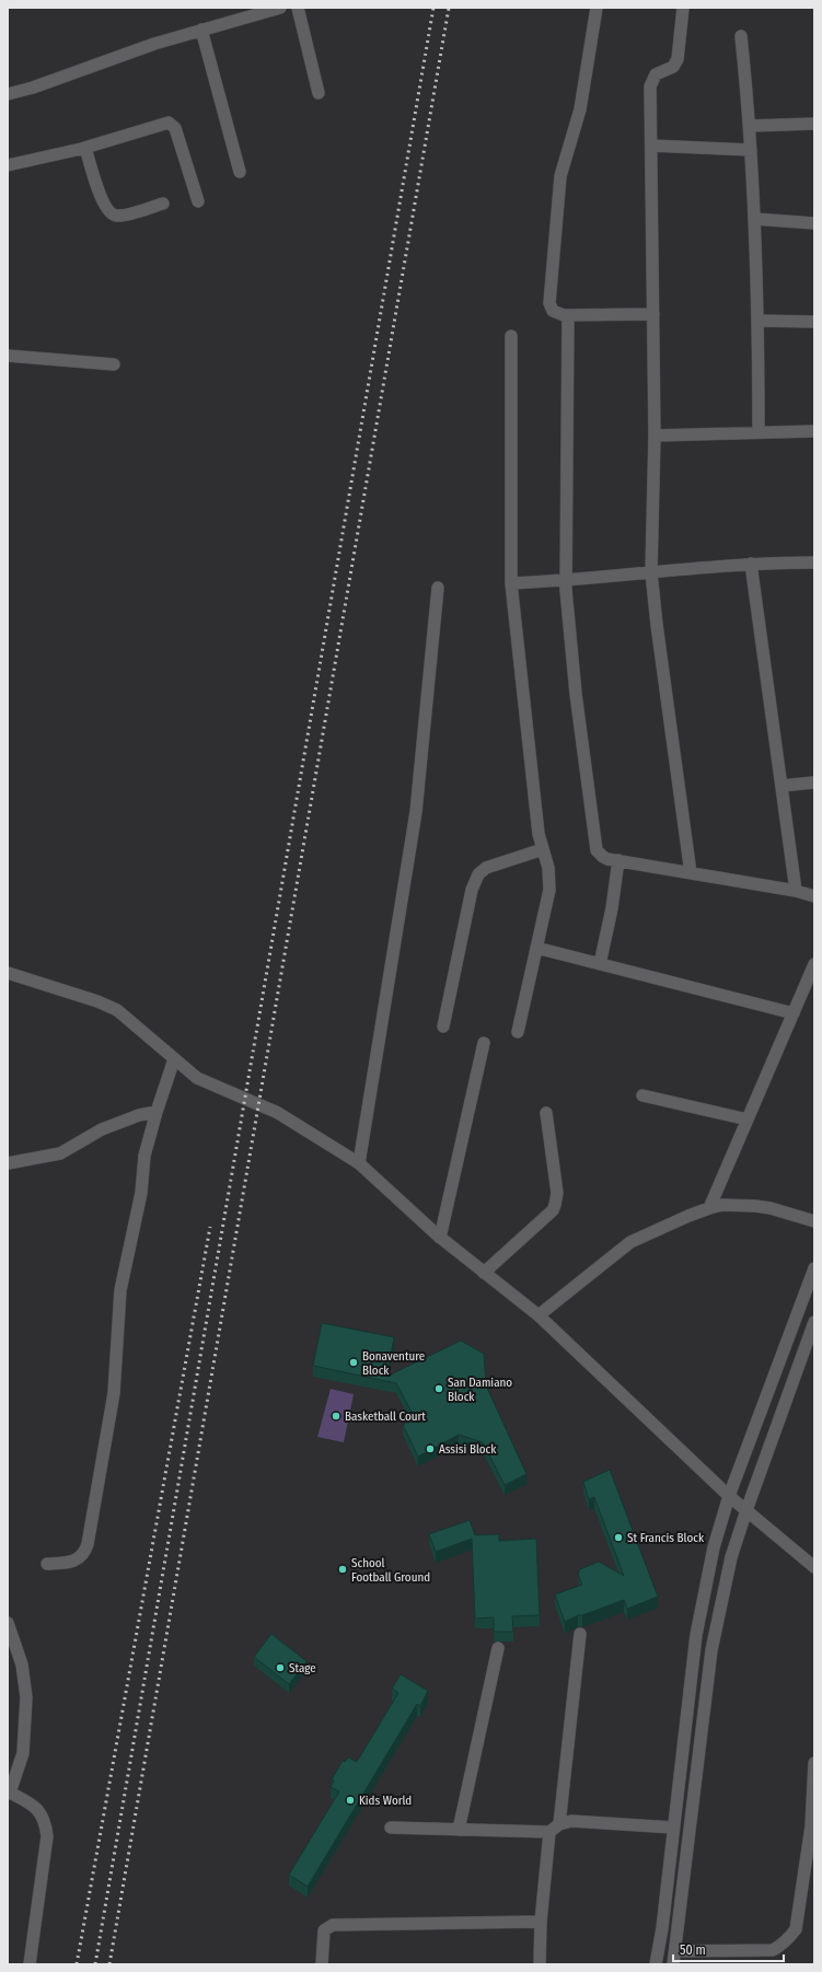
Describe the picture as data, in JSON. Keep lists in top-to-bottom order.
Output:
{
  "places": [
    "Bonaventure Block",
    "San Damiano Block",
    "Basketball Court",
    "Assisi Block",
    "St Francis Block",
    "School Football Ground",
    "Stage",
    "Kids World"
  ],
  "scale_bar": "50 m"
}
